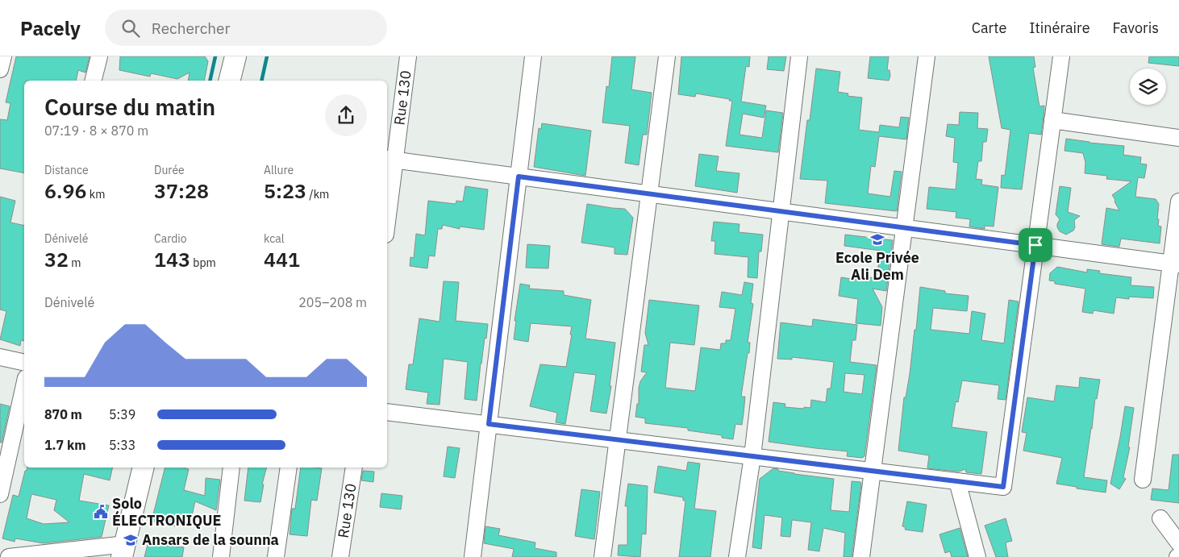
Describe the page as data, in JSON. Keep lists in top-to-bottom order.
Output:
{
  "streets": {
    "street": ["Rue 130"]
  },
  "places": {
    "school or university": ["Ecole Privée Ali Dem", "Ansars de la sounna"],
    "public building": ["Solo ÉLECTRONIQUE"]
  },
  "page": {
    "header": "Pacely",
    "search": "Rechercher",
    "nav": ["Carte", "Itinéraire", "Favoris"],
    "heading": ["Course du matin", "07:19 · 8 × 870 m"],
    "stats": [
      ["Distance", "6.96 km"],
      ["Durée", "37:28"],
      ["Allure", "5:23 /km"],
      ["Dénivelé", "32 m"],
      ["Cardio", "143 bpm"],
      ["kcal", "441"]
    ],
    "chart": ["Dénivelé", "205–208 m"],
    "list": [
      {
        "name": "870 m",
        "note": "5:39"
      },
      {
        "name": "1.7 km",
        "note": "5:33"
      }
    ]
  }
}
